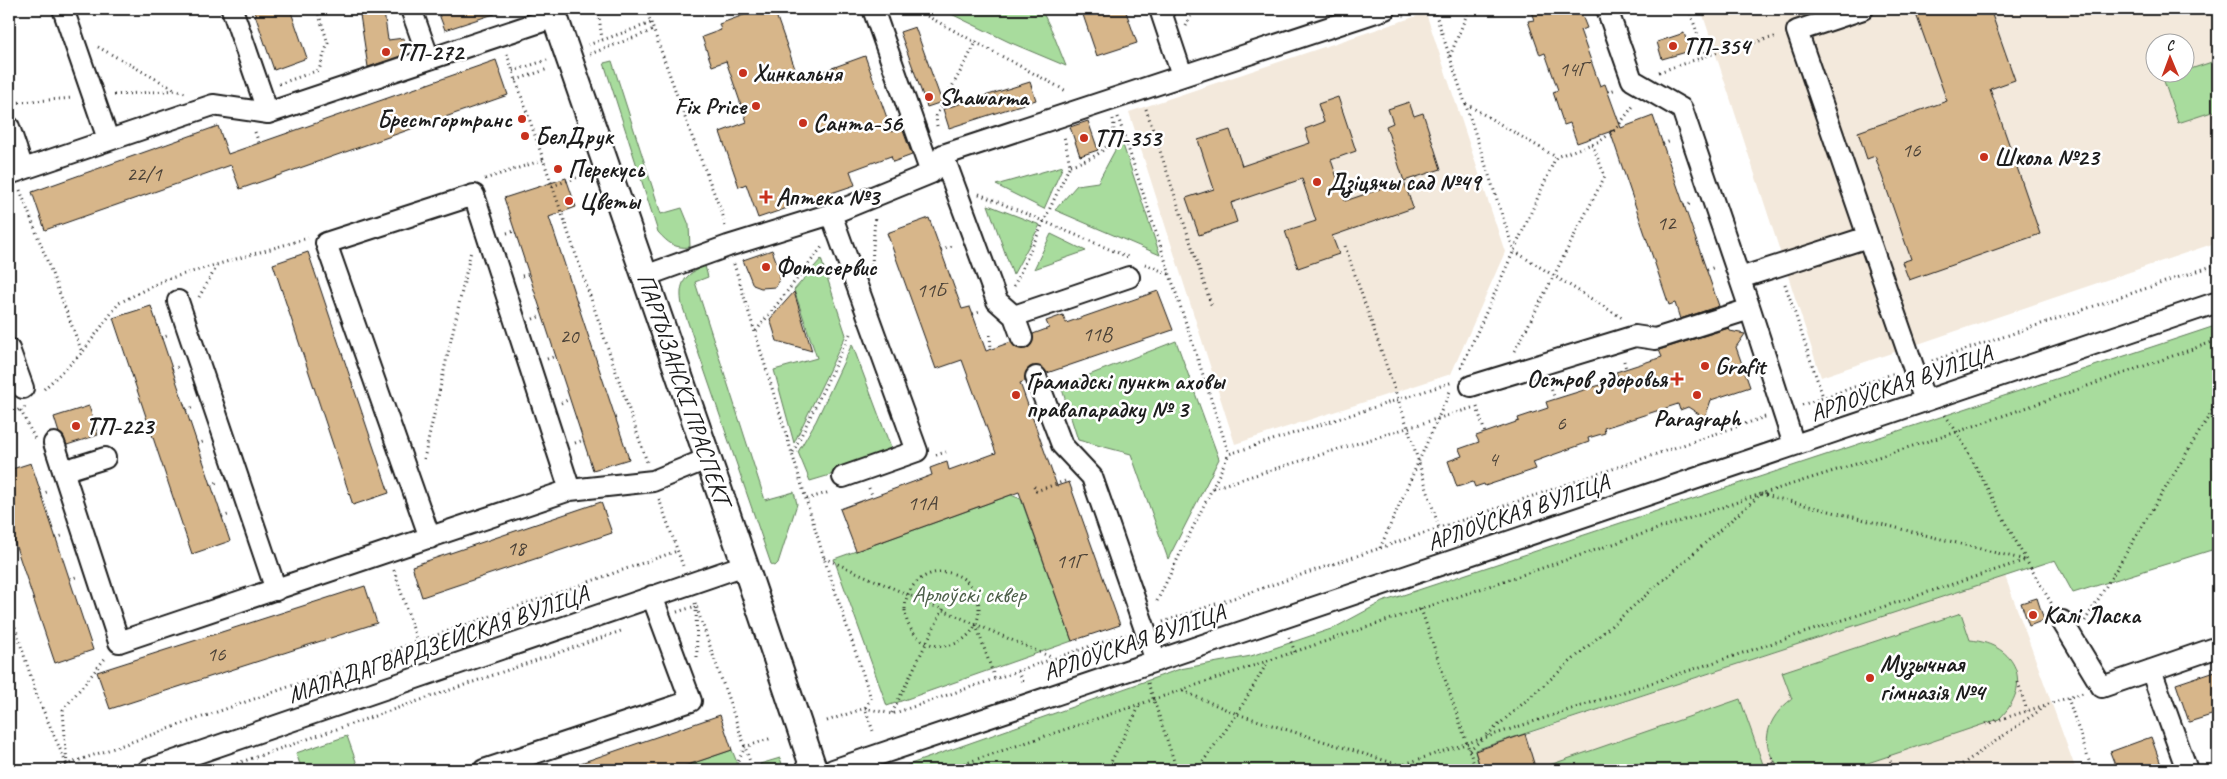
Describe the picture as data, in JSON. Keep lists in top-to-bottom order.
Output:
{
  "streets": {
    "main road": ["ПАРТЫЗАНСКІ ПРАСПЕКТ"],
    "street": ["АРЛОЎСКАЯ ВУЛІЦА", "МАЛАДАГВАРДЗЕЙСКАЯ ВУЛІЦА"]
  },
  "crossings": [
    ["ПАРТЫЗАНСКІ ПРАСПЕКТ", "МАЛАДАГВАРДЗЕЙСКАЯ ВУЛІЦА"]
  ],
  "parks": ["Арлоўскі сквер"],
  "places": {
    "other": [
      "ТП-354",
      "ТП-272",
      "Хинкальня",
      "Shawarma",
      "Fix Price",
      "Брестгортранс",
      "Санта-56",
      "БелДрук",
      "ТП-353",
      "Школа №23",
      "Перекусь",
      "Дзіцячы сад №49",
      "Цветы",
      "Фотосервис",
      "Grafit",
      "Грамадскі пункт аховы правапарадку № 3",
      "Paragraph",
      "ТП-223",
      "Калі Ласка",
      "Музычная гімназія №4"
    ],
    "health": ["Аптека №3", "Остров здоровья"]
  },
  "house_numbers": [
    "14Г",
    "16",
    "22/1",
    "12",
    "11Б",
    "11В",
    "20",
    "6",
    "4",
    "11А",
    "18",
    "11Г",
    "16"
  ],
  "north": "top"
}
